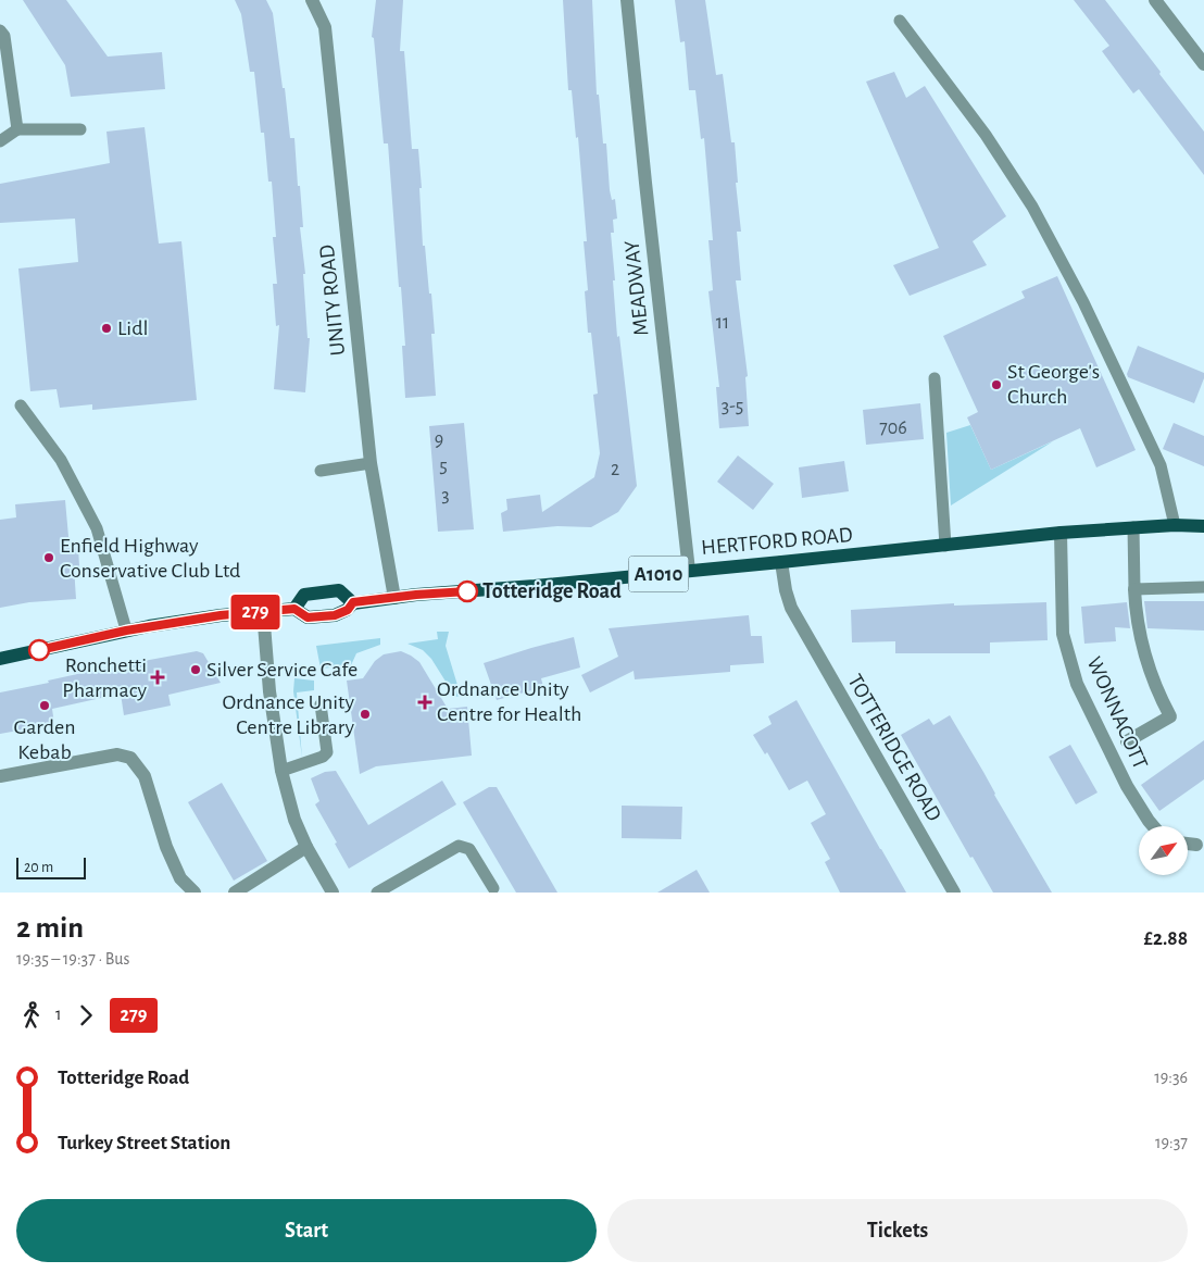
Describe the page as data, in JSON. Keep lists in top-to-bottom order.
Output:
{
  "streets": {
    "main road": ["HERTFORD ROAD", "A1010"],
    "street": [
      "MEADWAY",
      "UNITY ROAD",
      "WONNACOTT",
      "TOTTERIDGE ROAD"
    ]
  },
  "crossings": [
    ["MEADWAY", "HERTFORD ROAD"],
    ["UNITY ROAD", "HERTFORD ROAD"],
    ["HERTFORD ROAD", "WONNACOTT"],
    ["HERTFORD ROAD", "TOTTERIDGE ROAD"]
  ],
  "places": {
    "other": [
      "Lidl",
      "St George's Church",
      "Enfield Highway Conservative Club Ltd",
      "Totteridge Road",
      "Silver Service Cafe",
      "Garden Kebab",
      "Ordnance Unity Centre Library"
    ],
    "health": ["Ronchetti Pharmacy", "Ordnance Unity Centre for Health"]
  },
  "lines": ["bus line 279"],
  "house_numbers": [
    "11",
    "3-5",
    "706",
    "9",
    "5",
    "2",
    "3"
  ],
  "scale_bar": "20 m",
  "north": "top right",
  "page": {
    "on_map": "279",
    "scale": "20 m",
    "heading": ["2 min", "19:35 – 19:37 · Bus", "£2.88"],
    "legs": ["1", "279"],
    "list": [
      {
        "name": "Totteridge Road",
        "value": "19:36"
      },
      {
        "name": "Turkey Street Station",
        "value": "19:37"
      }
    ],
    "buttons": ["Start", "Tickets"]
  }
}
